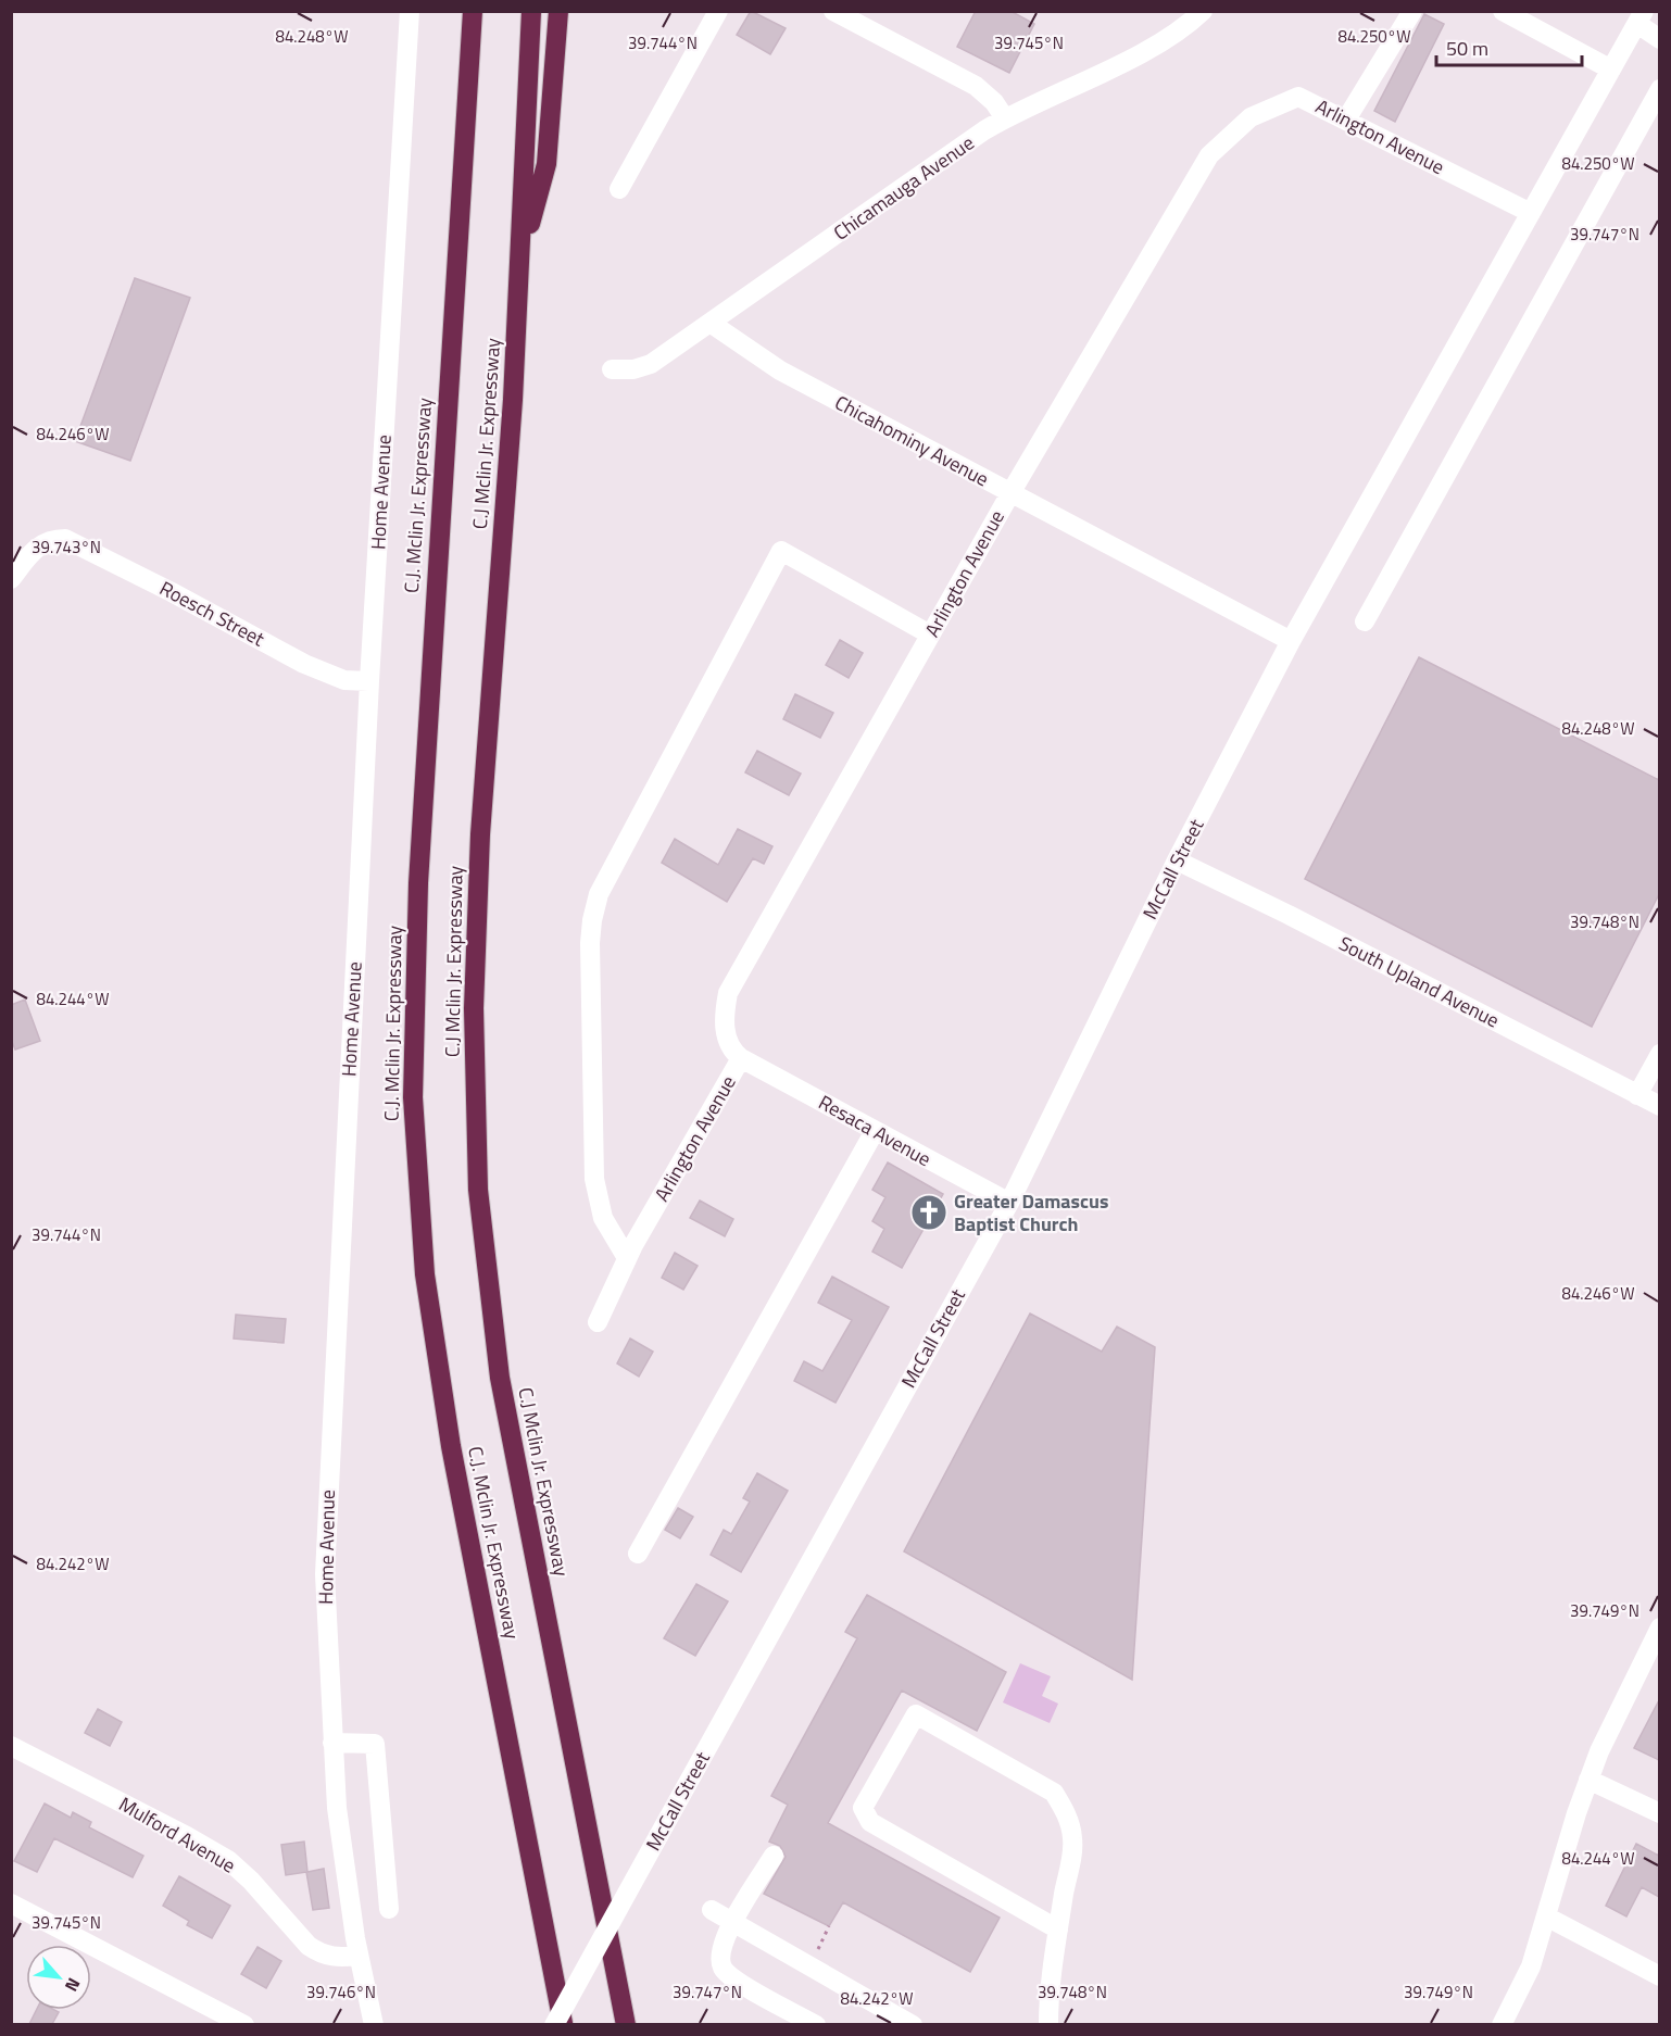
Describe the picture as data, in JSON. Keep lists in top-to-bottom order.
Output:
{
  "streets": {
    "highway": ["C.J Mclin Jr. Expressway", "C.J. Mclin Jr. Expressway"],
    "street": [
      "Arlington Avenue",
      "Chicamauga Avenue",
      "Chicahominy Avenue",
      "Home Avenue",
      "Roesch Street",
      "McCall Street",
      "South Upland Avenue",
      "Resaca Avenue",
      "Mulford Avenue"
    ]
  },
  "crossings": [
    ["Arlington Avenue", "Chicahominy Avenue"],
    ["Arlington Avenue", "McCall Street"],
    ["Arlington Avenue", "Resaca Avenue"],
    ["Chicamauga Avenue", "Chicahominy Avenue"],
    ["Chicahominy Avenue", "McCall Street"],
    ["Home Avenue", "Roesch Street"],
    ["Home Avenue", "Mulford Avenue"],
    ["McCall Street", "South Upland Avenue"],
    ["McCall Street", "Resaca Avenue"]
  ],
  "places": {
    "church": ["Greater Damascus Baptist Church"]
  },
  "scale_bar": "50 m",
  "north": "bottom right",
  "coordinates": [
    "84.248°W",
    "84.250°W",
    "39.744°N",
    "39.745°N",
    "39.747°N",
    "84.246°W",
    "39.743°N",
    "39.748°N",
    "84.244°W",
    "84.242°W",
    "39.749°N",
    "39.746°N"
  ]
}
